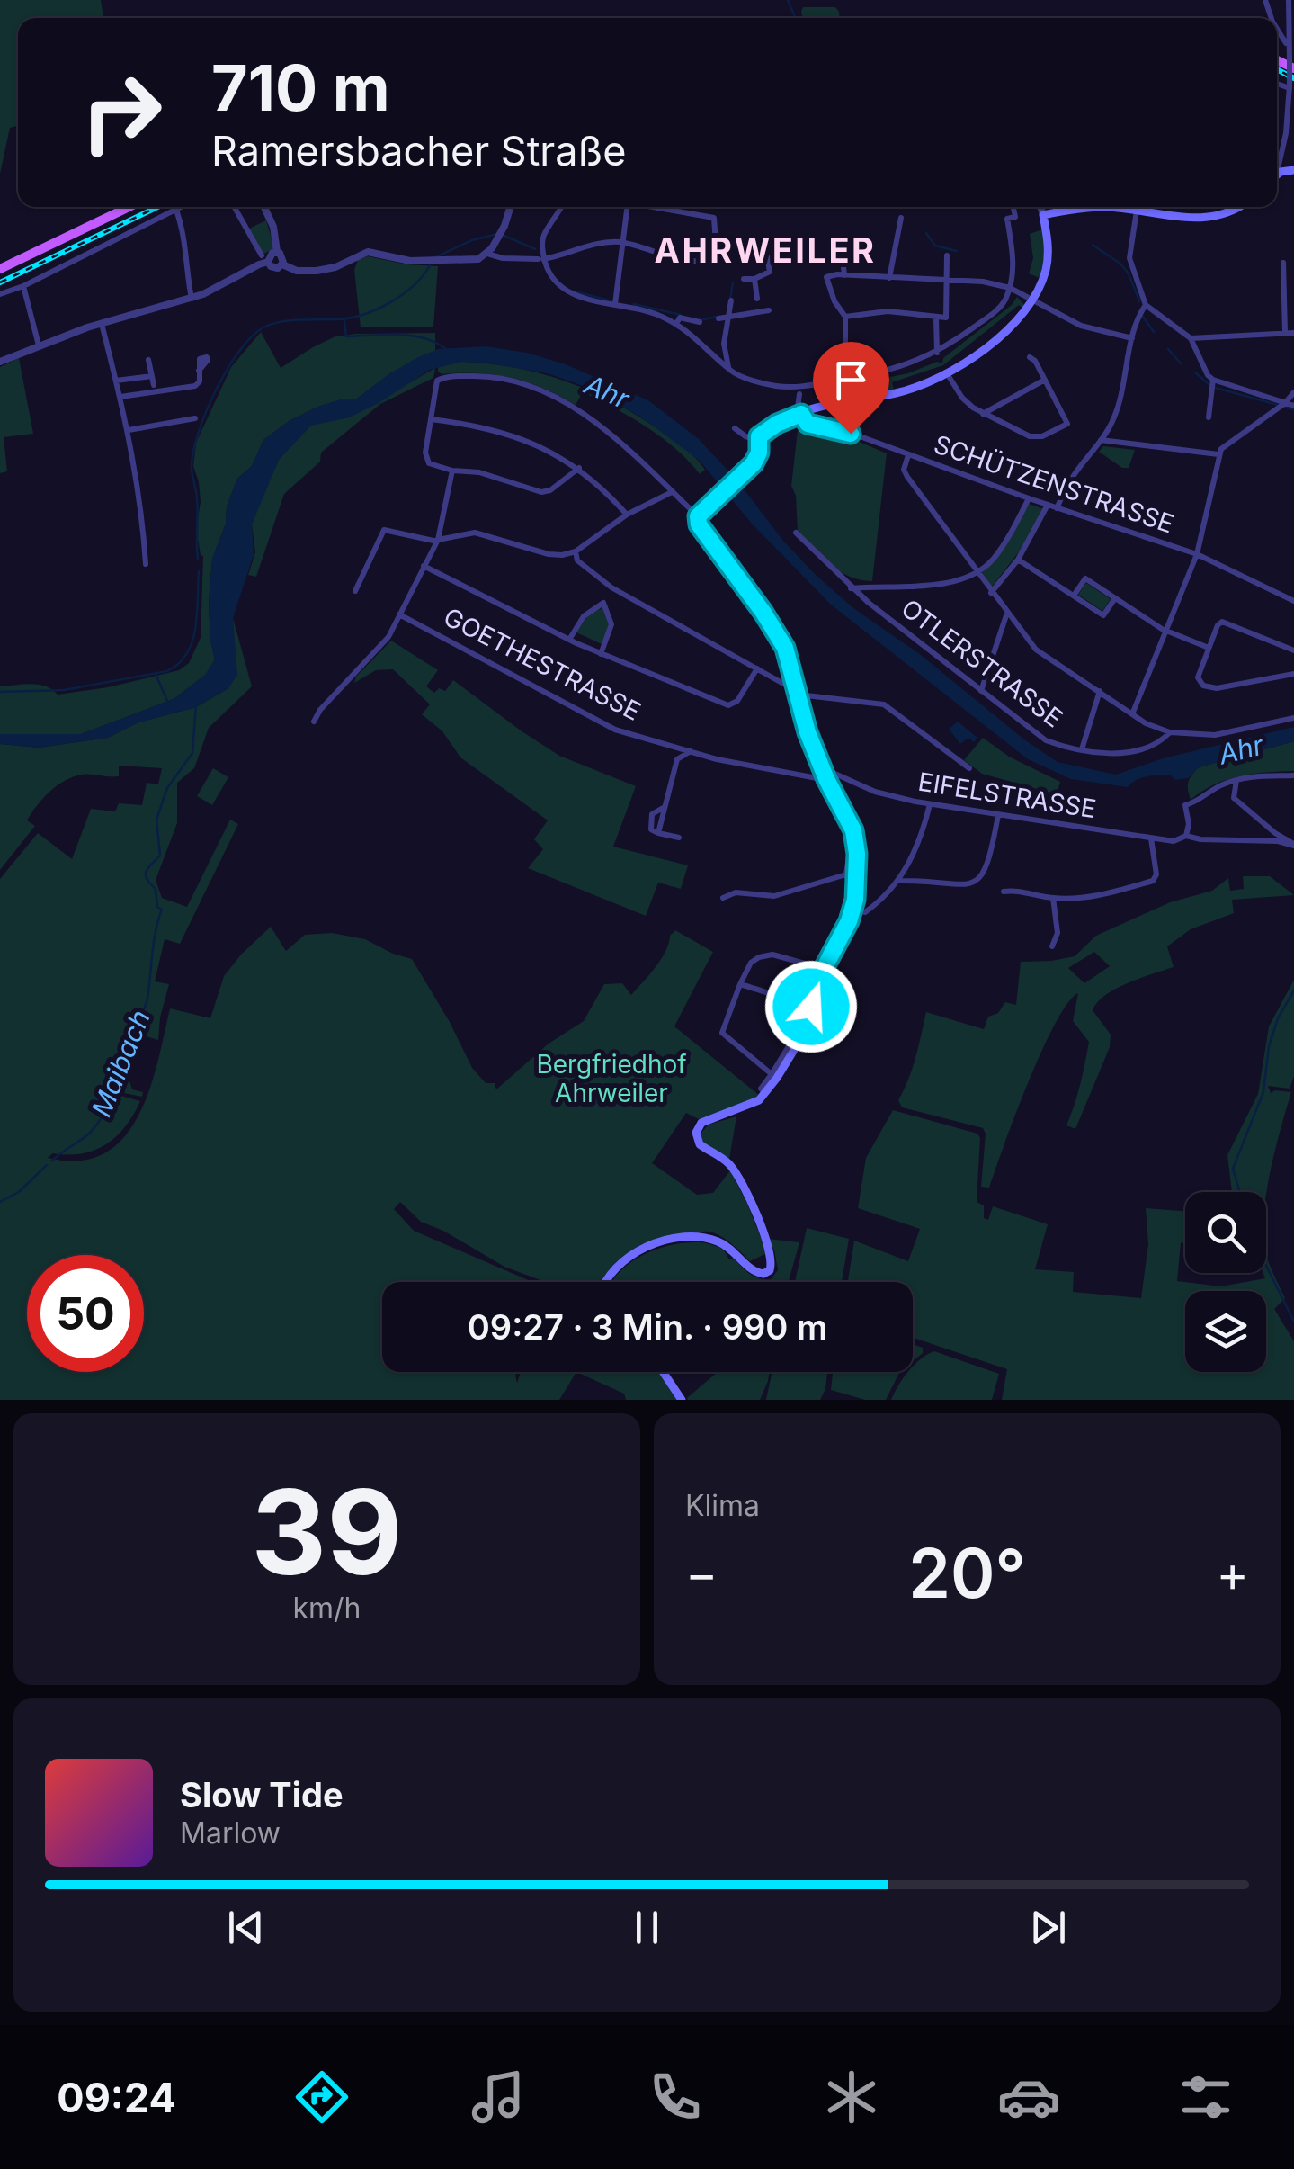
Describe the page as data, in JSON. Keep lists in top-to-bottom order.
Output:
{
  "streets": {
    "street": [
      "SCHÜTZENSTRASSE",
      "OTLERSTRASSE",
      "GOETHESTRASSE",
      "EIFELSTRASSE"
    ]
  },
  "crossings": [
    ["GOETHESTRASSE", "EIFELSTRASSE"]
  ],
  "districts": ["AHRWEILER"],
  "water": ["Ahr", "Maibach"],
  "parks": ["Bergfriedhof Ahrweiler"],
  "page": {
    "turn": ["710 m", "Ramersbacher Straße"],
    "limit": "50",
    "trip": "09:27 · 3 Min. · 990 m",
    "tile": [
      ["39", "km/h"],
      "Klima"
    ],
    "heat": ["−", "20°", "+"],
    "song": ["Slow Tide", "Marlow"],
    "tabs": "09:24"
  }
}
